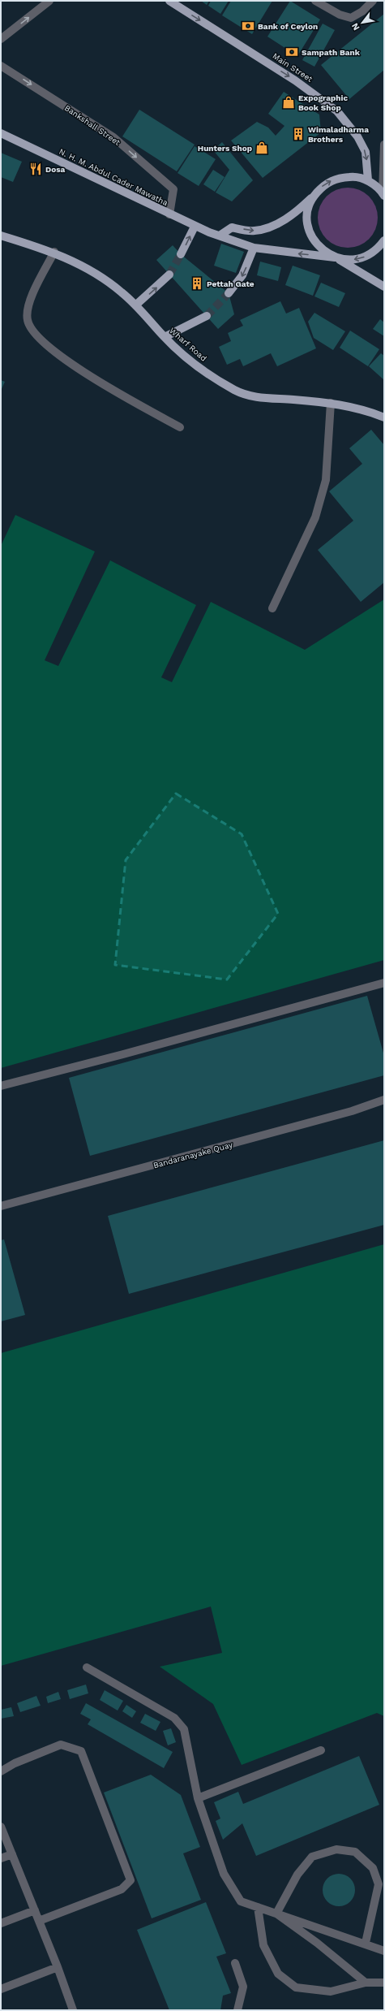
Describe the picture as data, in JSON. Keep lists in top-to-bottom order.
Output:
{
  "streets": {
    "main road": ["Main Street", "N. H. M. Abdul Cader Mawatha", "Wharf Road"],
    "street": ["Bankshall Street", "Bandaranayake Quay"]
  },
  "crossings": [
    ["Bankshall Street", "N. H. M. Abdul Cader Mawatha"]
  ],
  "one_way": ["Main Street", "Bankshall Street"],
  "places": {
    "bank": ["Bank of Ceylon", "Sampath Bank"],
    "shop": ["Expographic Book Shop", "Hunters Shop"],
    "building": ["Wimaladharma Brothers", "Pettah Gate"],
    "restaurant": ["Dosa"]
  },
  "north": "bottom left"
}
